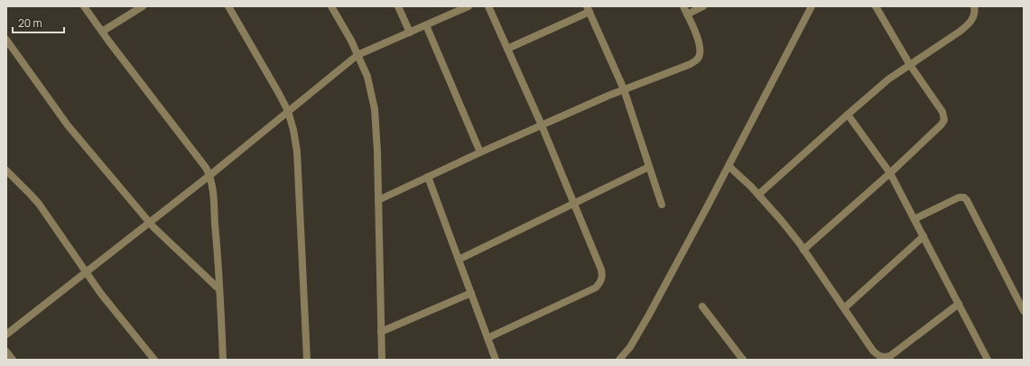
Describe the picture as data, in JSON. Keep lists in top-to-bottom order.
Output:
{
  "scale_bar": "20 m"
}
